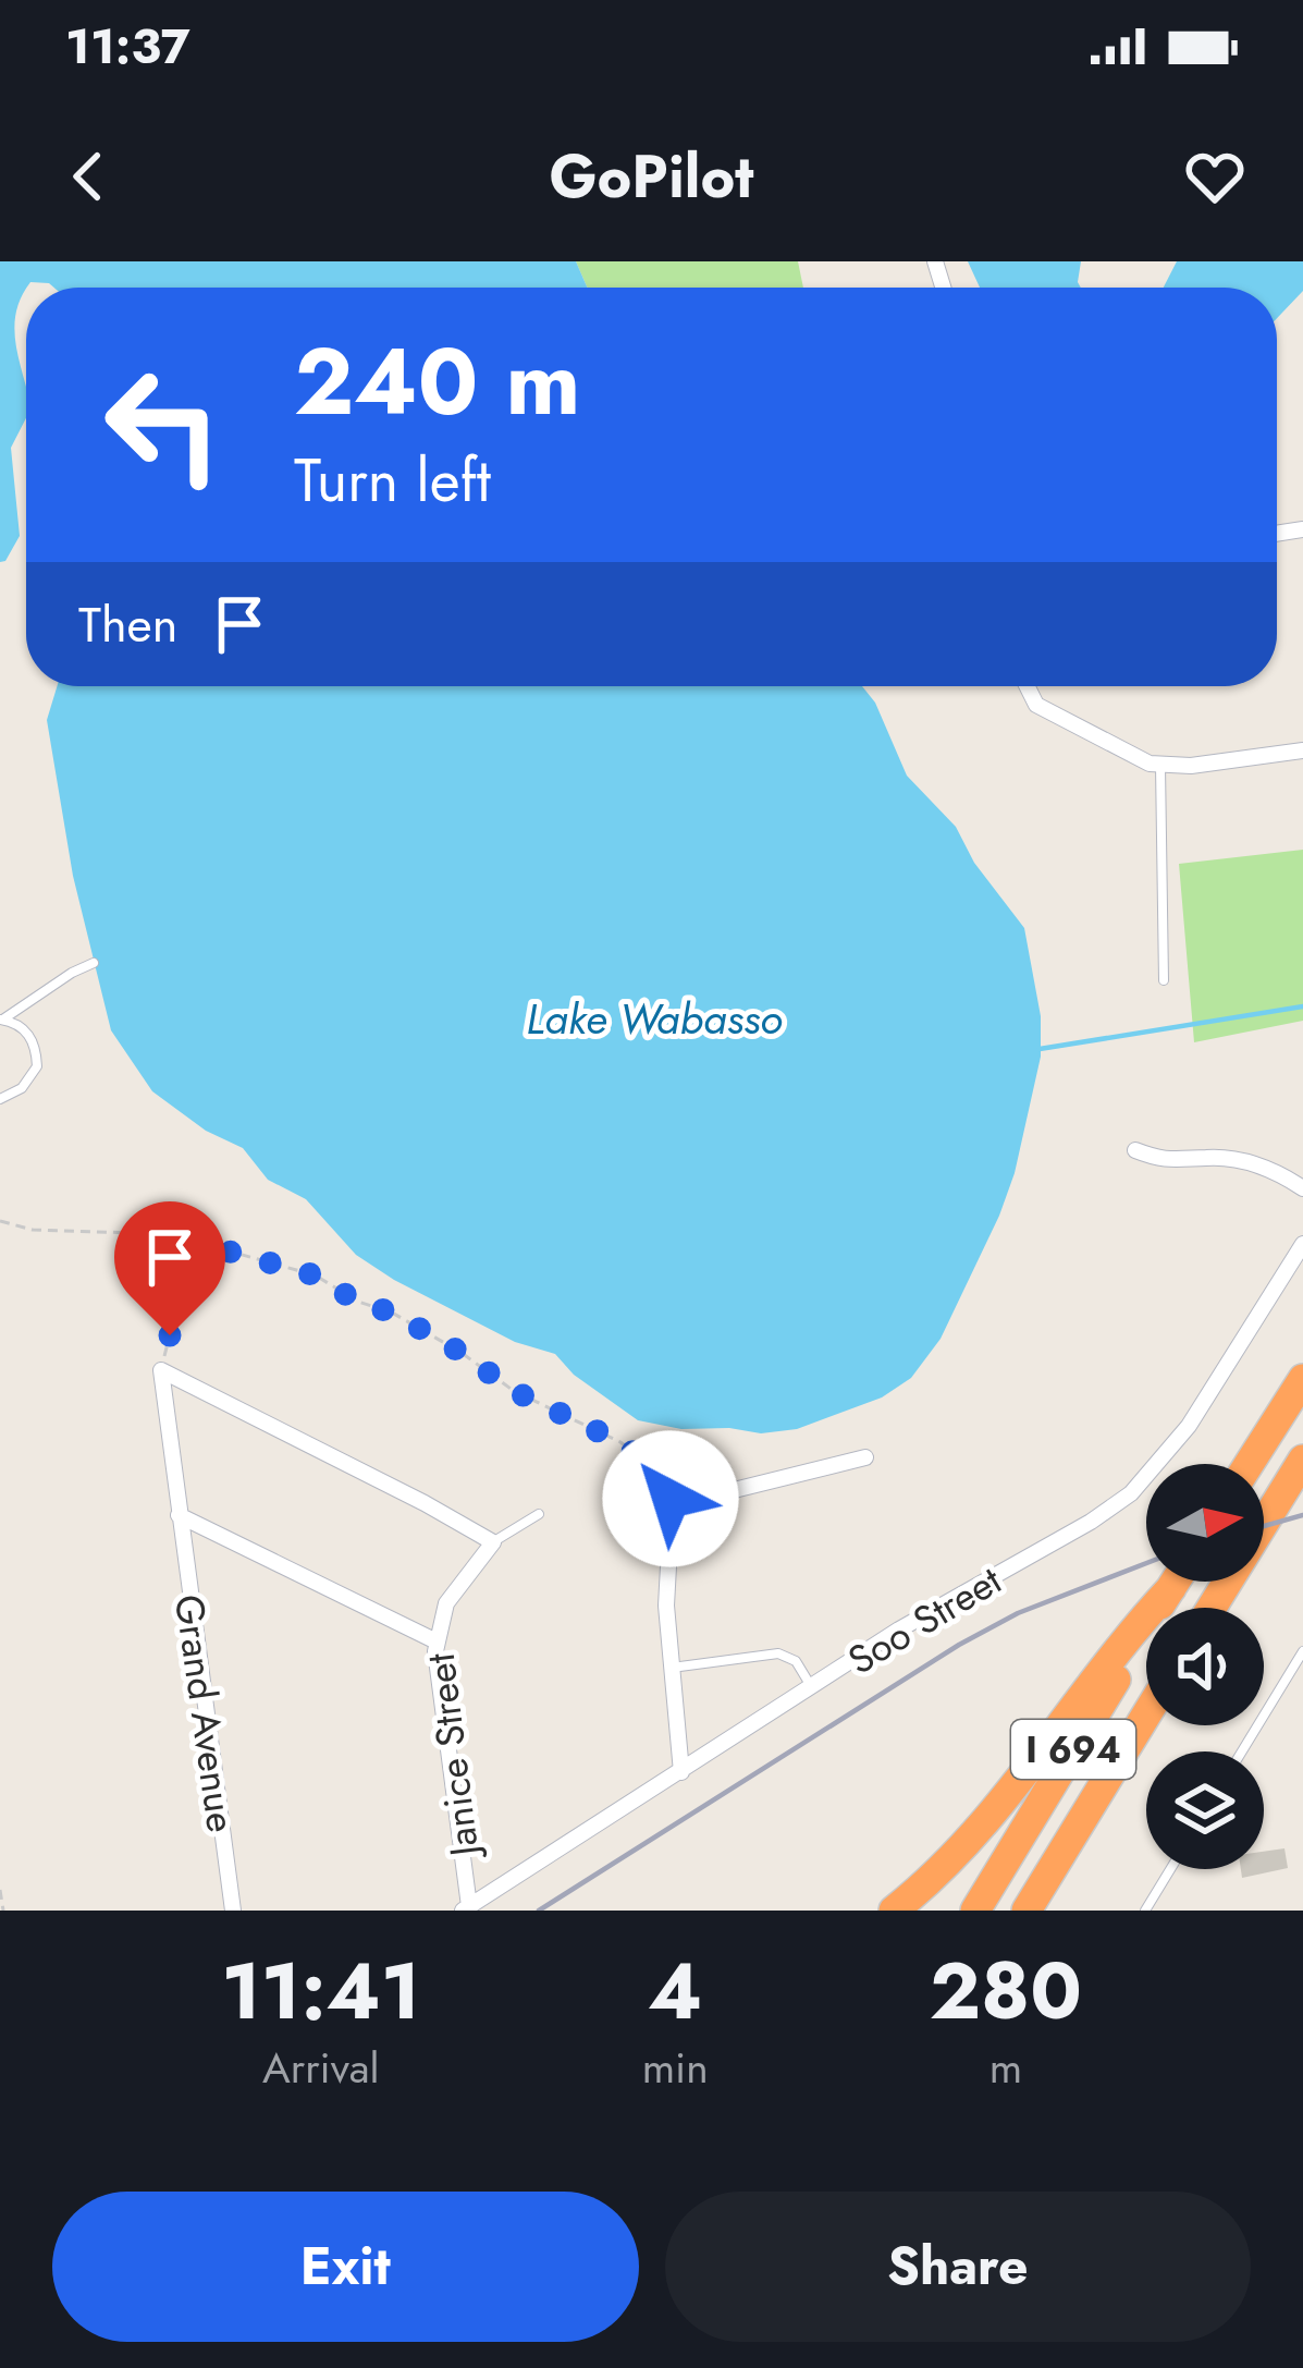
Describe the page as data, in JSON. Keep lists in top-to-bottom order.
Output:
{
  "streets": {
    "highway": ["I 694"],
    "street": ["Soo Street", "Grand Avenue", "Janice Street"]
  },
  "crossings": [
    ["Soo Street", "Janice Street"]
  ],
  "water": ["Lake Wabasso"],
  "north": "right",
  "page": {
    "status": "11:37",
    "header": "GoPilot",
    "turn": ["240 m", "Turn left"],
    "then": "Then",
    "eta": [
      "11:41",
      "Arrival",
      "4",
      "min",
      "280",
      "m"
    ],
    "buttons": ["Exit", "Share"]
  }
}
